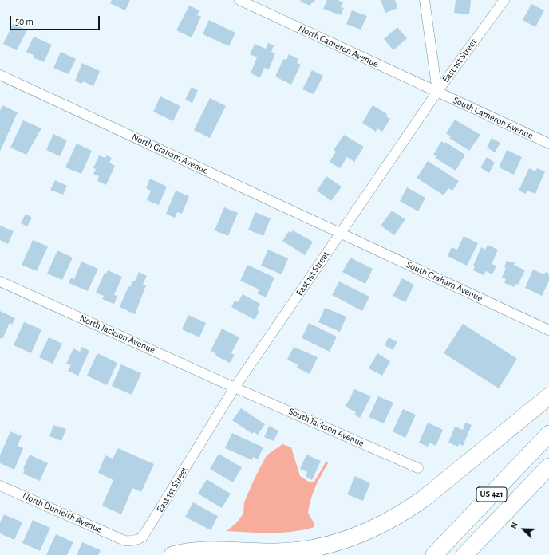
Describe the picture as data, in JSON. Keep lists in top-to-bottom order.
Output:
{
  "streets": {
    "highway": ["US 421"],
    "street": [
      "North Cameron Avenue",
      "East 1st Street",
      "South Cameron Avenue",
      "North Graham Avenue",
      "South Graham Avenue",
      "North Jackson Avenue",
      "South Jackson Avenue",
      "North Dunleith Avenue"
    ]
  },
  "crossings": [
    ["North Cameron Avenue", "East 1st Street"],
    ["North Cameron Avenue", "South Cameron Avenue"],
    ["East 1st Street", "South Cameron Avenue"],
    ["East 1st Street", "North Graham Avenue"],
    ["East 1st Street", "South Graham Avenue"],
    ["East 1st Street", "North Jackson Avenue"],
    ["East 1st Street", "South Jackson Avenue"],
    ["East 1st Street", "North Dunleith Avenue"],
    ["North Graham Avenue", "South Graham Avenue"],
    ["North Jackson Avenue", "South Jackson Avenue"]
  ],
  "scale_bar": "50 m",
  "north": "top left"
}
